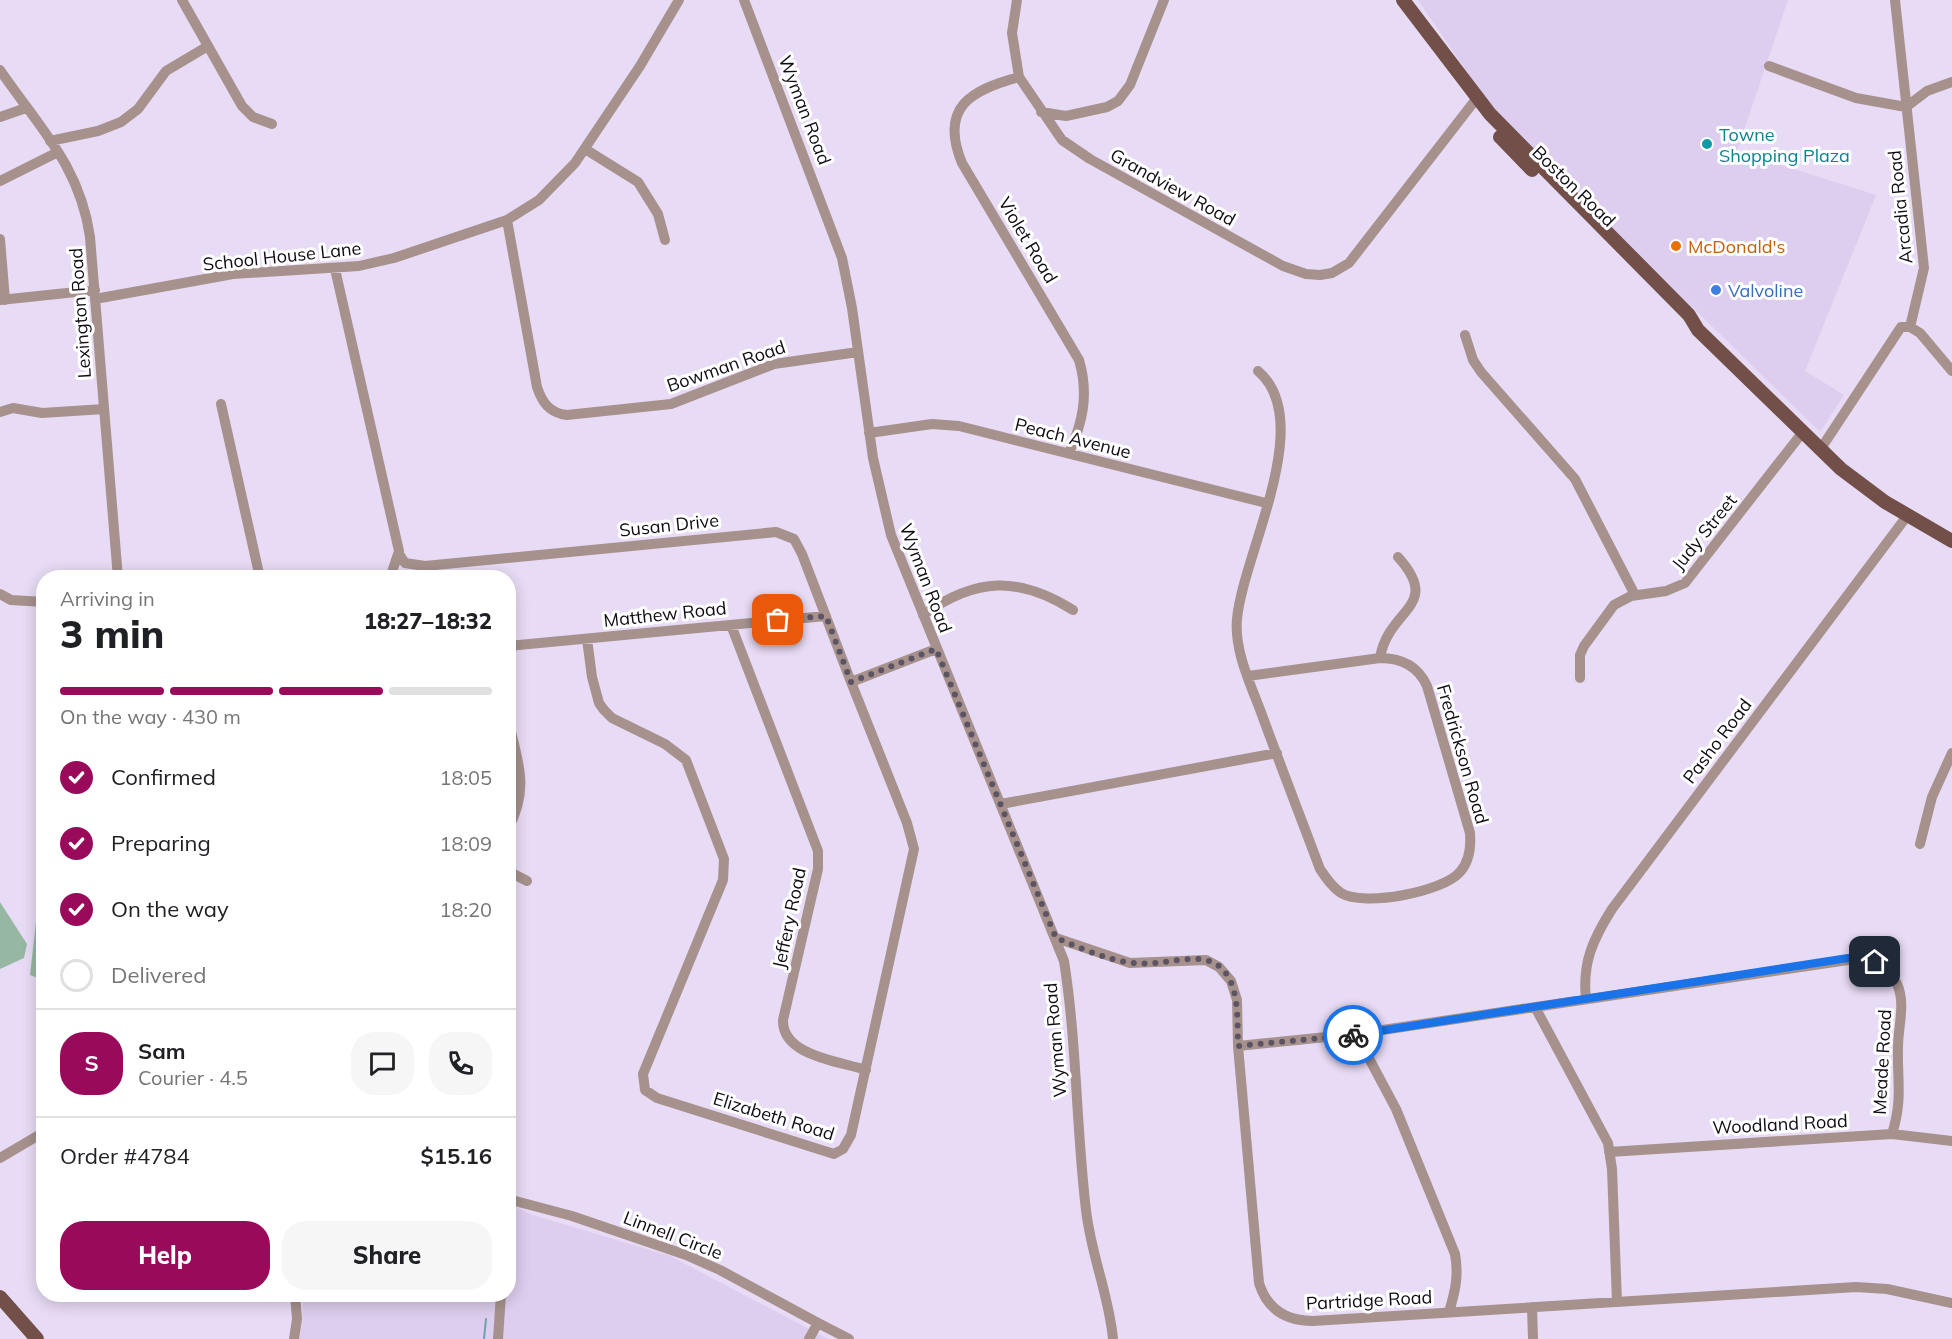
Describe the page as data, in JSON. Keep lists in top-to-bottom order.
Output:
{
  "streets": {
    "main road": ["Boston Road"],
    "street": [
      "Wyman Road",
      "Grandview Road",
      "Arcadia Road",
      "Violet Road",
      "School House Lane",
      "Lexington Road",
      "Bowman Road",
      "Peach Avenue",
      "Susan Drive",
      "Judy Street",
      "Matthew Road",
      "Pasho Road",
      "Fredrickson Road",
      "Jeffery Road",
      "Meade Road",
      "Elizabeth Road",
      "Woodland Road",
      "Linnell Circle",
      "Partridge Road"
    ]
  },
  "crossings": [
    ["Wyman Road", "Bowman Road"],
    ["Wyman Road", "Peach Avenue"],
    ["Wyman Road", "Partridge Road"],
    ["Boston Road", "Grandview Road"],
    ["Boston Road", "Judy Street"],
    ["Boston Road", "Pasho Road"],
    ["Grandview Road", "Violet Road"],
    ["Violet Road", "Peach Avenue"],
    ["School House Lane", "Lexington Road"],
    ["School House Lane", "Bowman Road"],
    ["Peach Avenue", "Fredrickson Road"],
    ["Susan Drive", "Matthew Road"],
    ["Susan Drive", "Elizabeth Road"],
    ["Matthew Road", "Jeffery Road"],
    ["Matthew Road", "Elizabeth Road"],
    ["Pasho Road", "Meade Road"],
    ["Jeffery Road", "Elizabeth Road"],
    ["Meade Road", "Woodland Road"],
    ["Meade Road", "Partridge Road"]
  ],
  "places": ["Towne Shopping Plaza", "McDonald's", "Valvoline"],
  "page": {
    "heading": ["3 min", "Arriving in", "18:27–18:32"],
    "panel": [
      "Sam",
      "Courier · 4.5",
      "Order #4784",
      "$15.16"
    ],
    "bar": "On the way · 430 m",
    "list": [
      ["Confirmed", "18:05"],
      ["Preparing", "18:09"],
      ["On the way", "18:20"],
      "Delivered"
    ],
    "round": "S",
    "buttons": ["Help", "Share"]
  }
}
